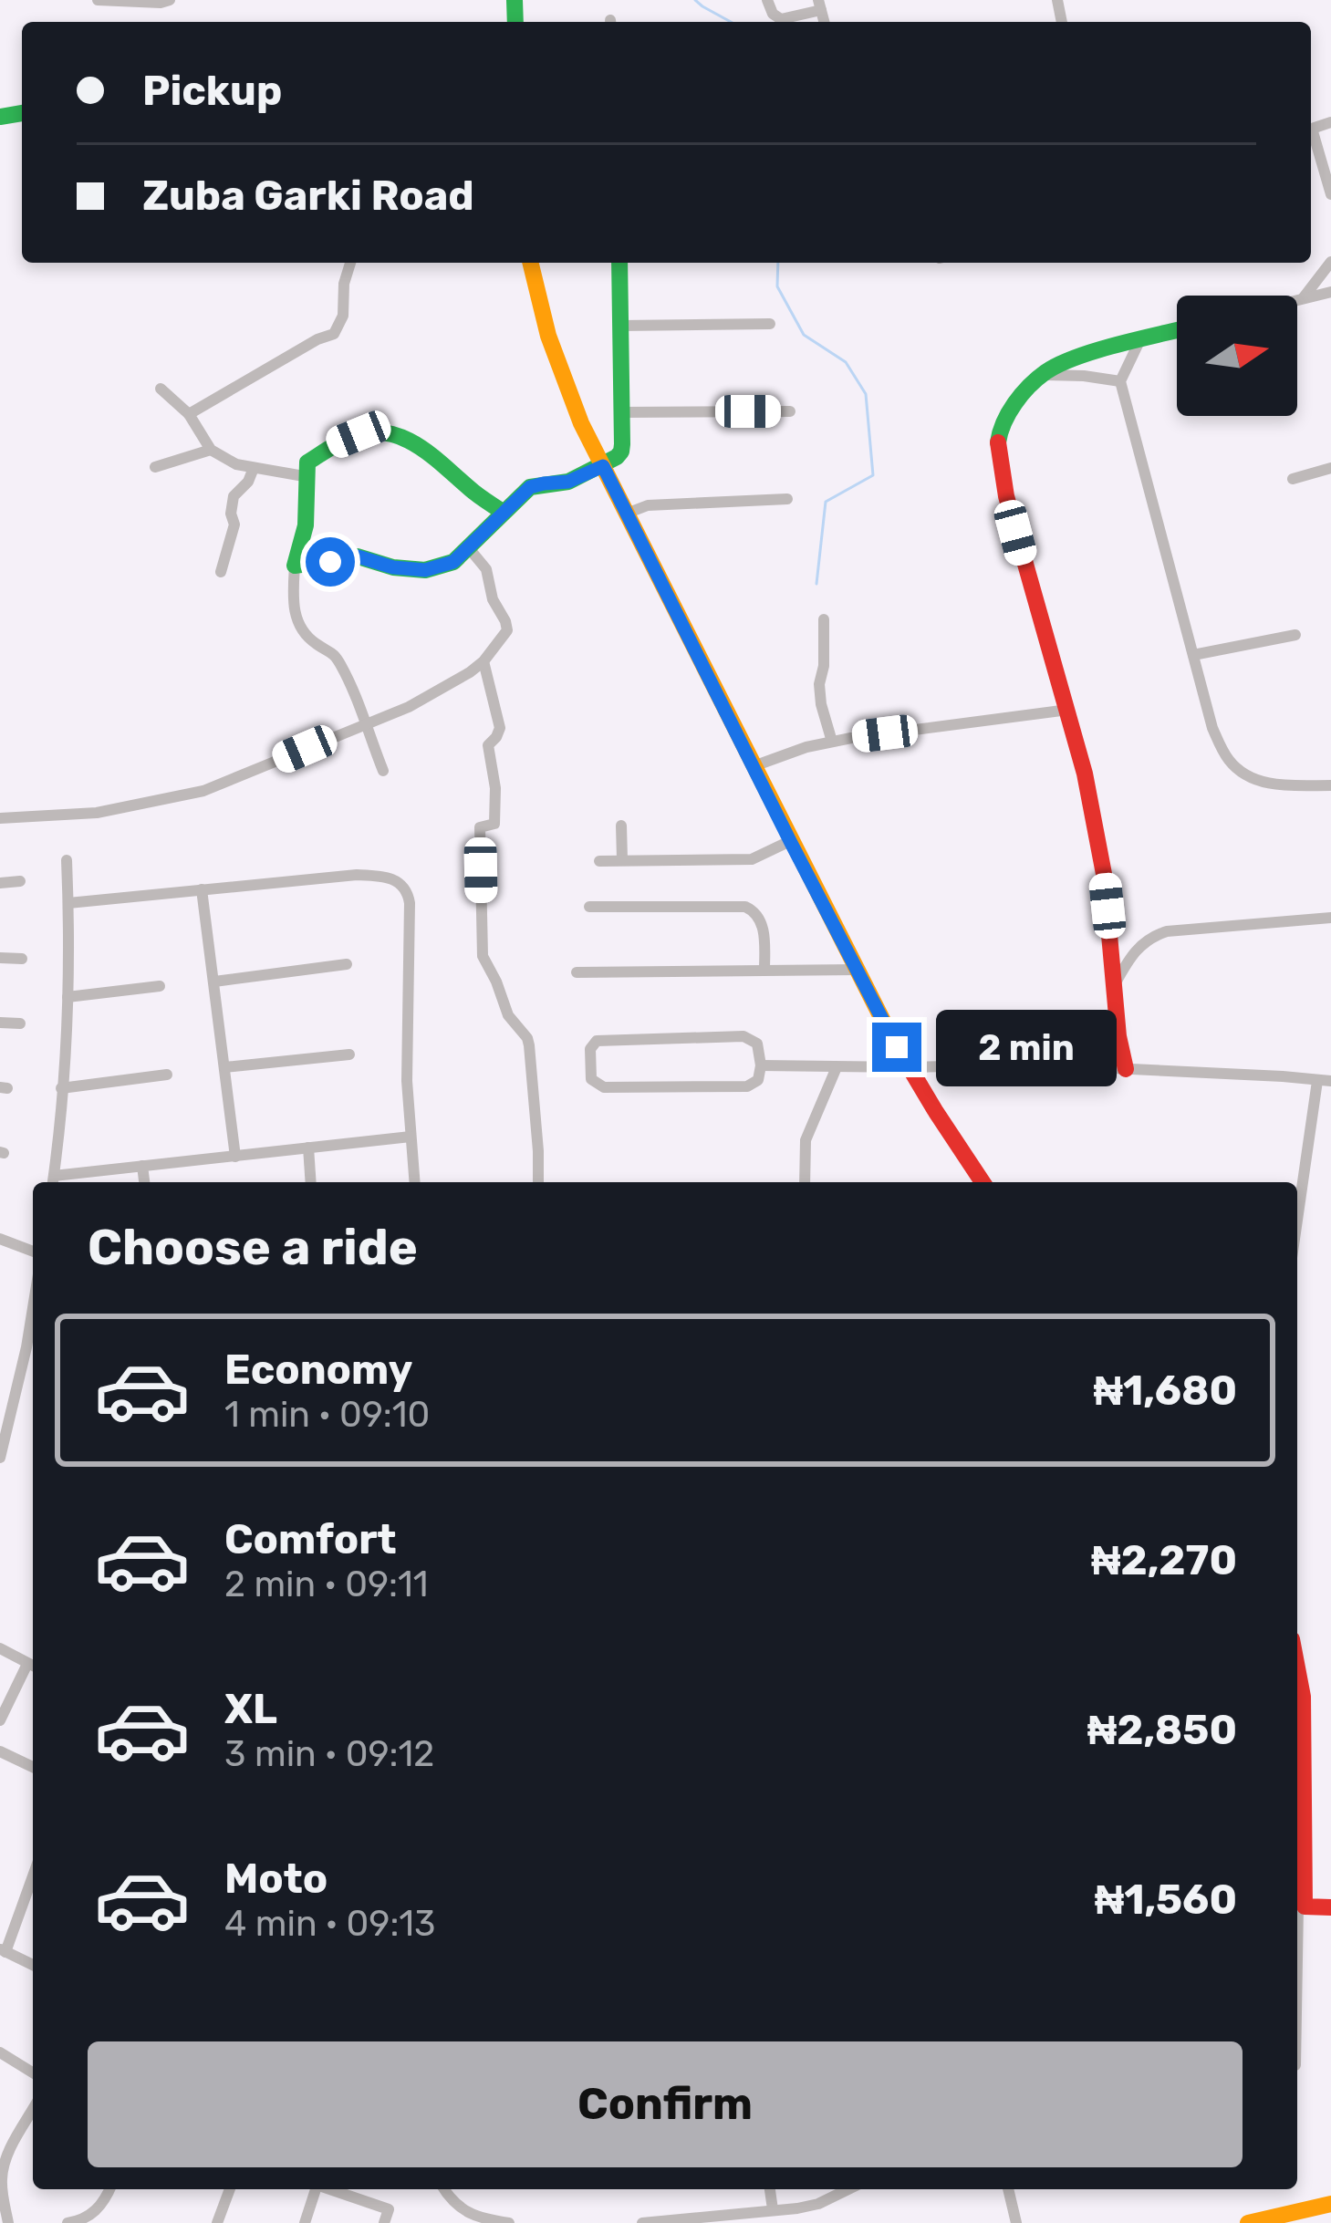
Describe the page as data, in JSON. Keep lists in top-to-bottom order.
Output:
{
  "north": "right",
  "page": {
    "banner": ["Pickup", "Zuba Garki Road"],
    "bubble": "2 min",
    "heading": "Choose a ride",
    "list": [
      {
        "name": "Economy",
        "note": "1 min · 09:10",
        "value": "₦1,680"
      },
      {
        "name": "Comfort",
        "note": "2 min · 09:11",
        "value": "₦2,270"
      },
      {
        "name": "XL",
        "note": "3 min · 09:12",
        "value": "₦2,850"
      },
      {
        "name": "Moto",
        "note": "4 min · 09:13",
        "value": "₦1,560"
      }
    ],
    "buttons": "Confirm"
  }
}
